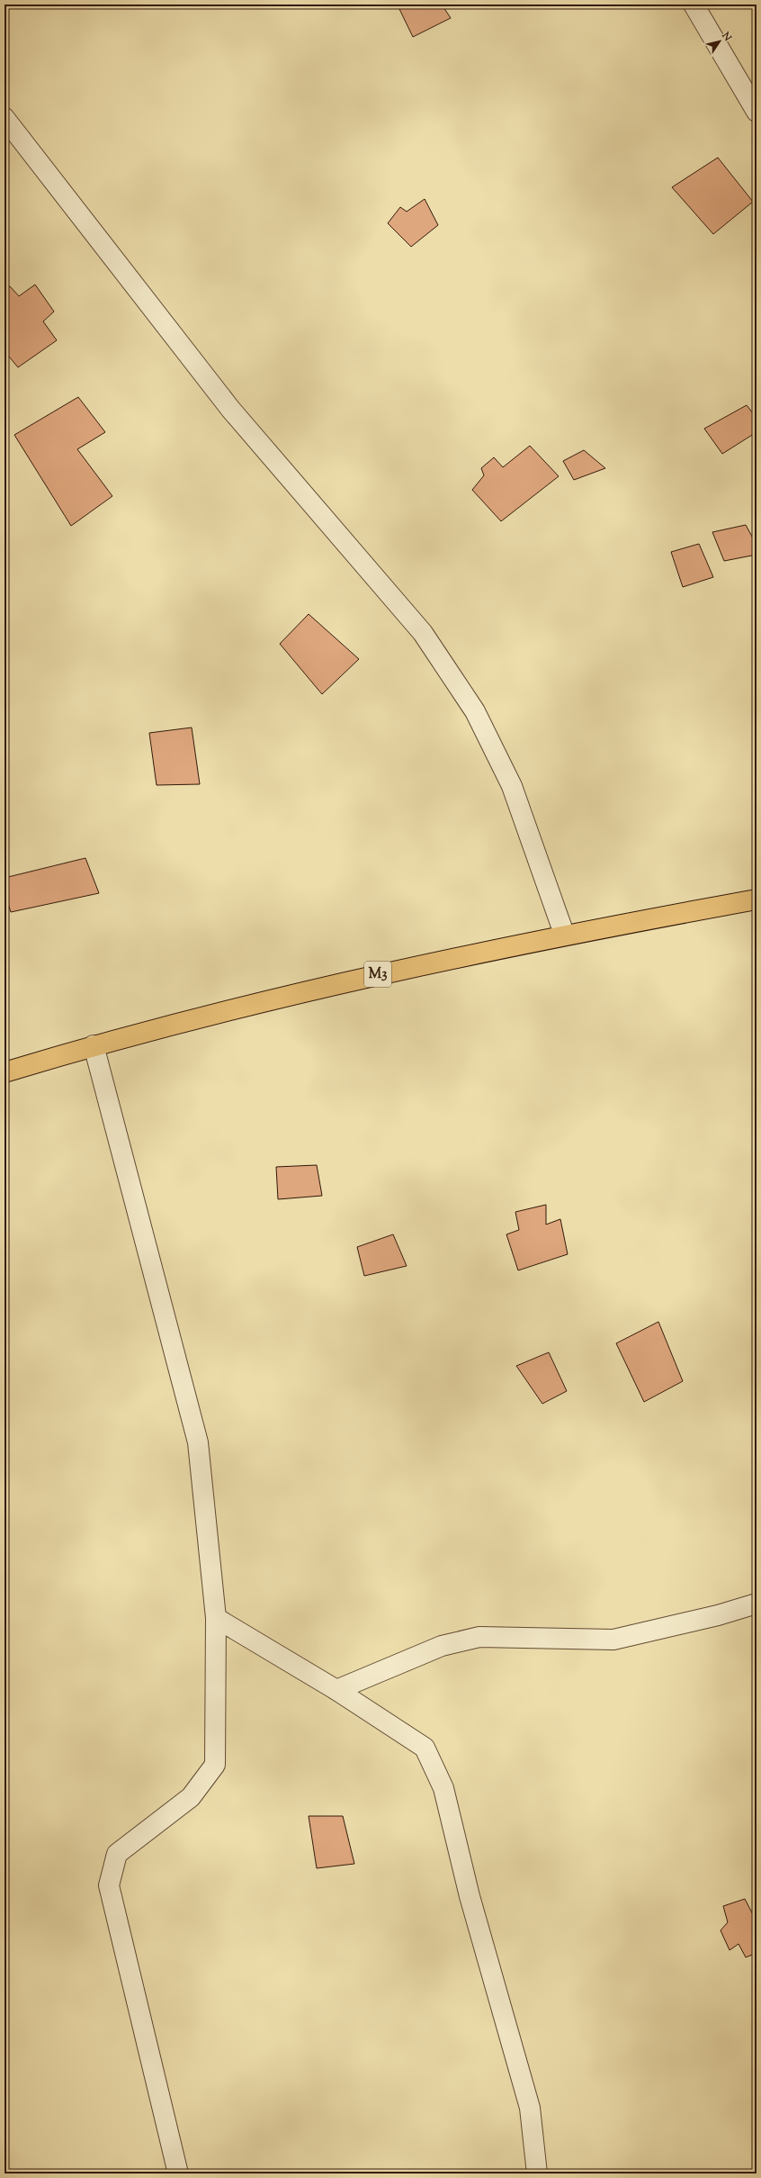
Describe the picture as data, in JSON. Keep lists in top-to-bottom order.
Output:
{
  "streets": {
    "main road": ["M3"]
  },
  "north": "top right"
}
